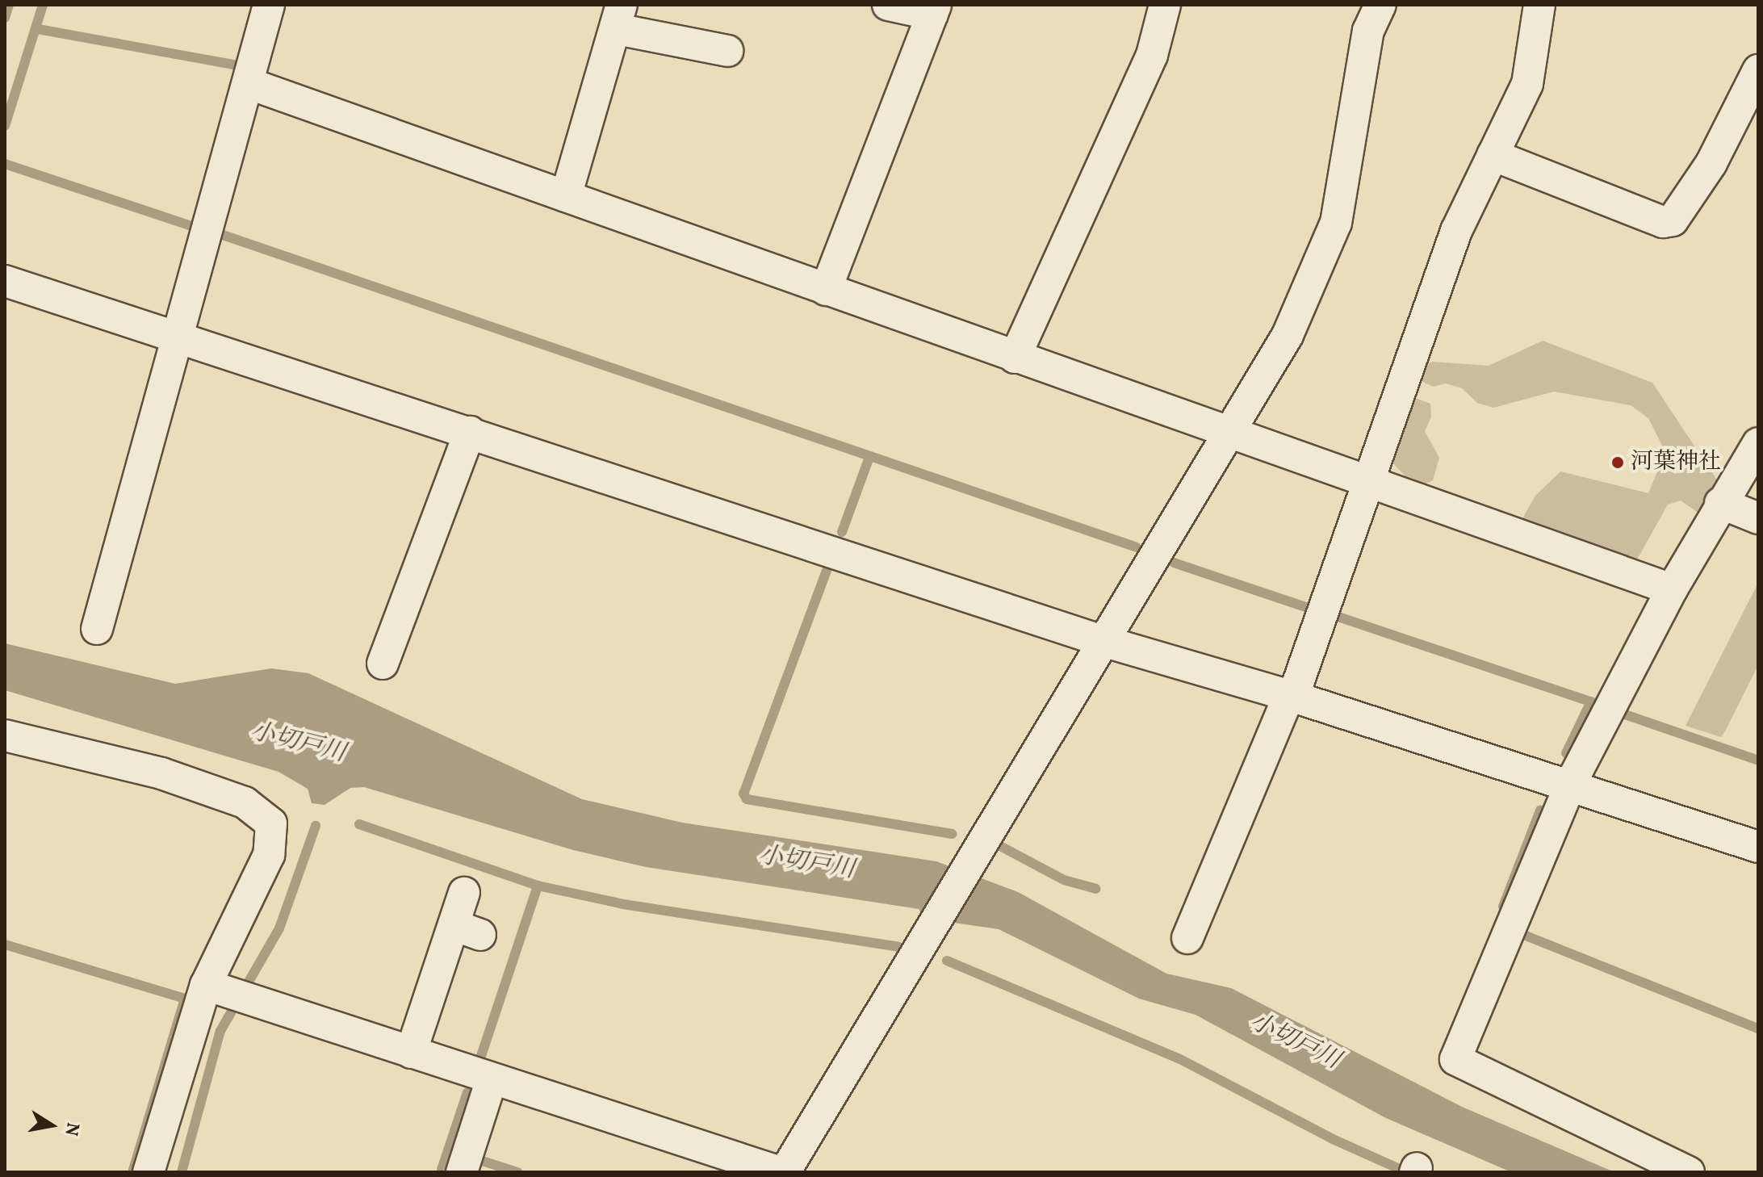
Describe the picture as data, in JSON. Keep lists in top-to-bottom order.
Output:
{
  "water": ["小切戸川"],
  "places": ["河葉神社"],
  "north": "right"
}
